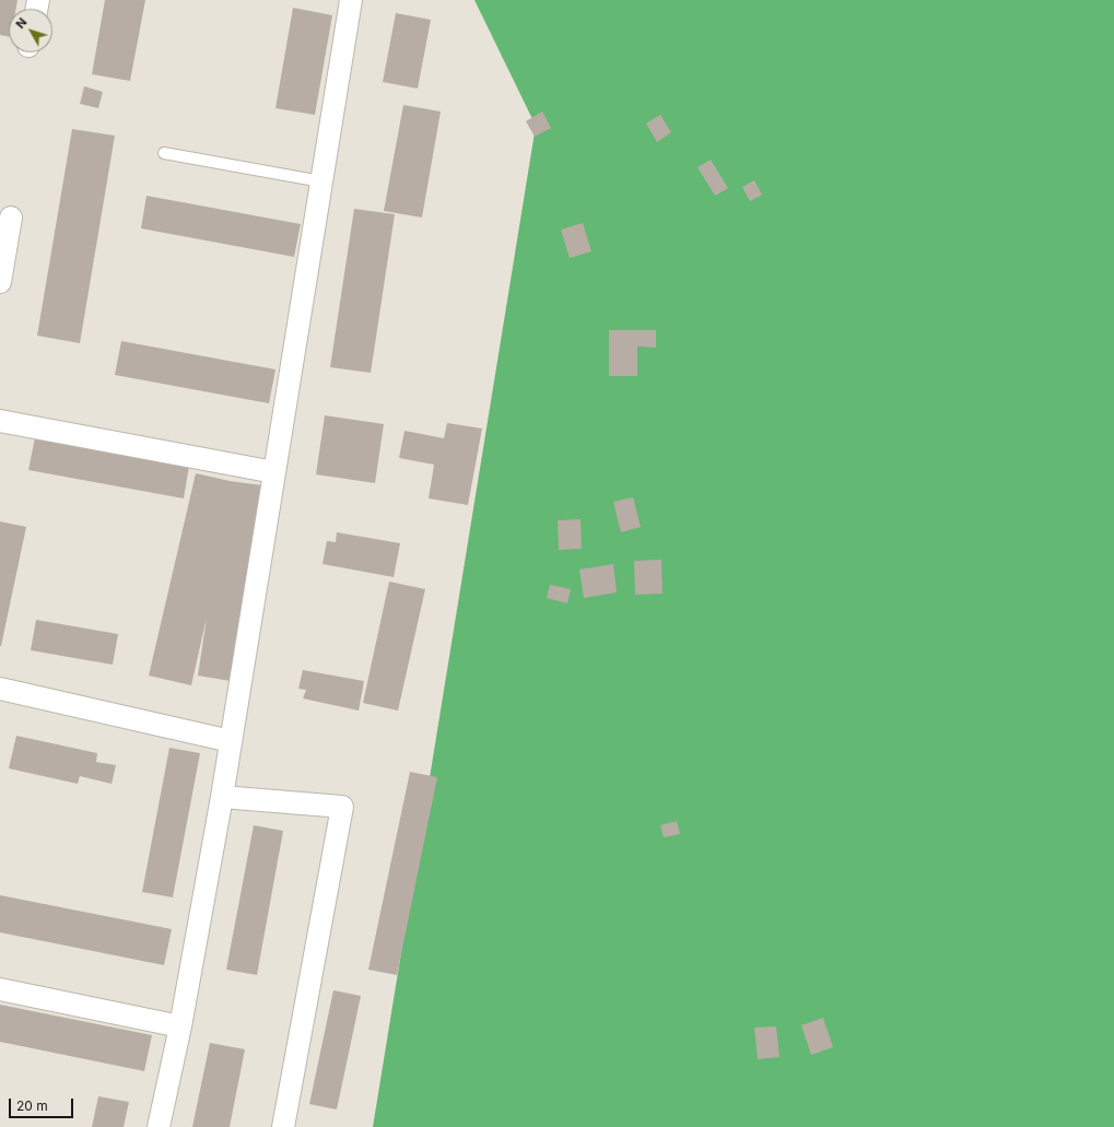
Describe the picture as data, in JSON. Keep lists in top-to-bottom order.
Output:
{
  "scale_bar": "20 m",
  "north": "top left"
}
